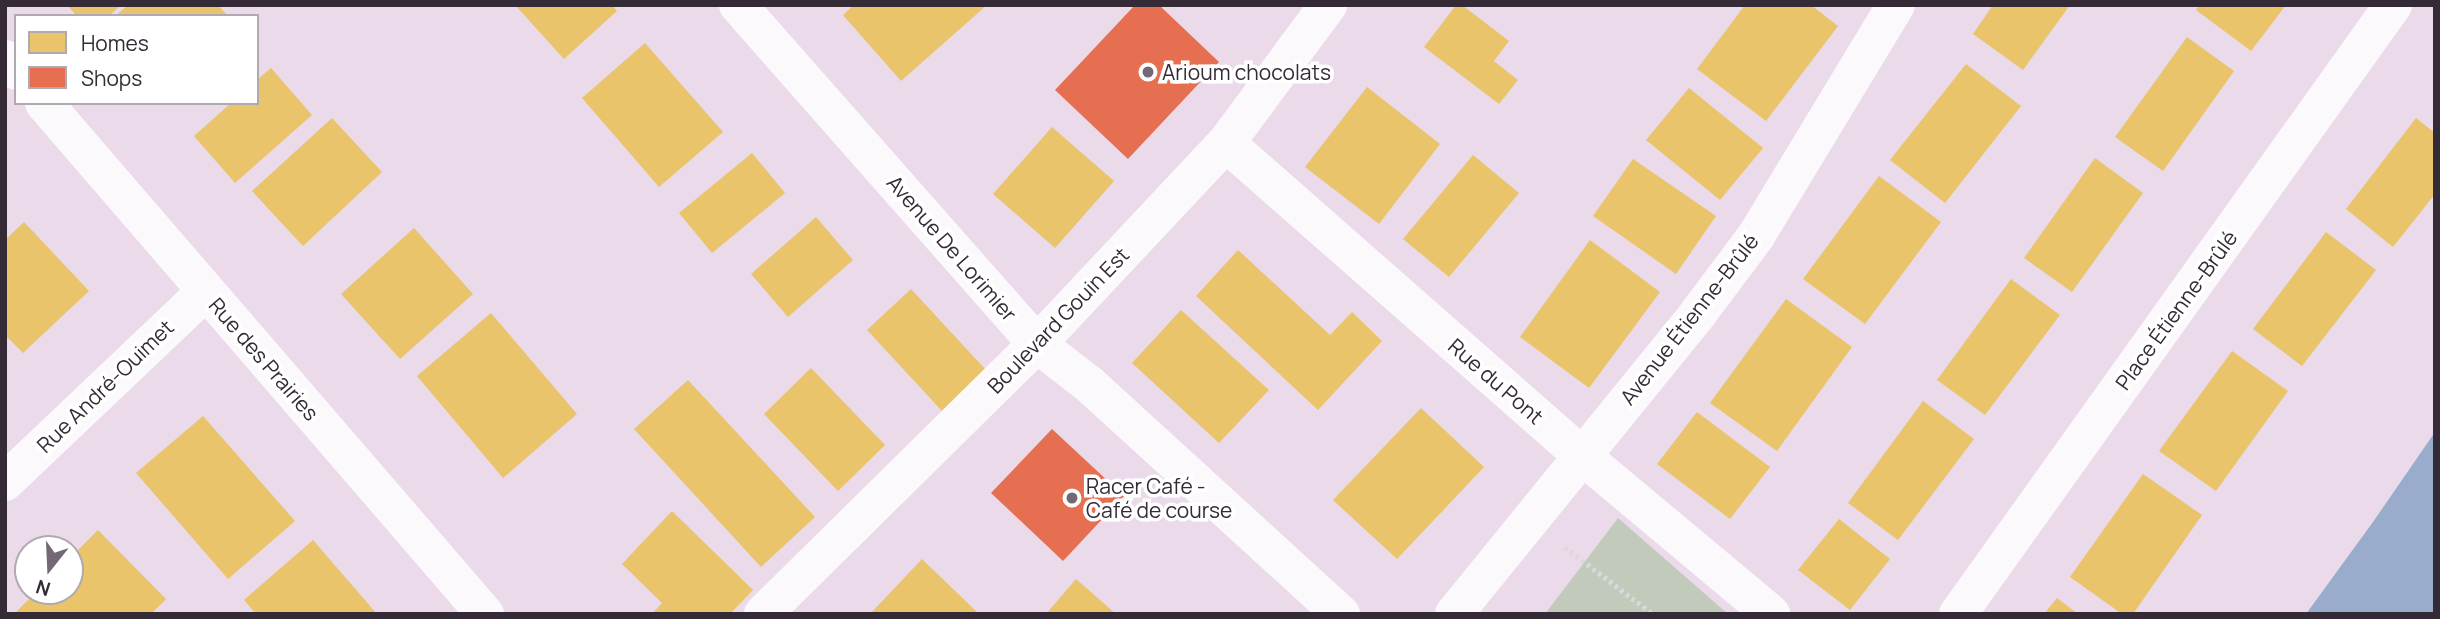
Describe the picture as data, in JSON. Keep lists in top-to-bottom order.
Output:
{
  "streets": {
    "street": [
      "Avenue De Lorimier",
      "Place Étienne-Brûlé",
      "Avenue Étienne-Brûlé",
      "Boulevard Gouin Est",
      "Rue des Prairies",
      "Rue du Pont",
      "Rue André-Ouimet"
    ]
  },
  "crossings": [
    ["Avenue De Lorimier", "Boulevard Gouin Est"],
    ["Avenue Étienne-Brûlé", "Rue du Pont"],
    ["Boulevard Gouin Est", "Rue du Pont"],
    ["Rue des Prairies", "Rue André-Ouimet"]
  ],
  "places": ["Arioum chocolats", "Racer Café - Café de course"],
  "legend": ["Homes", "Shops"],
  "north": "bottom"
}
